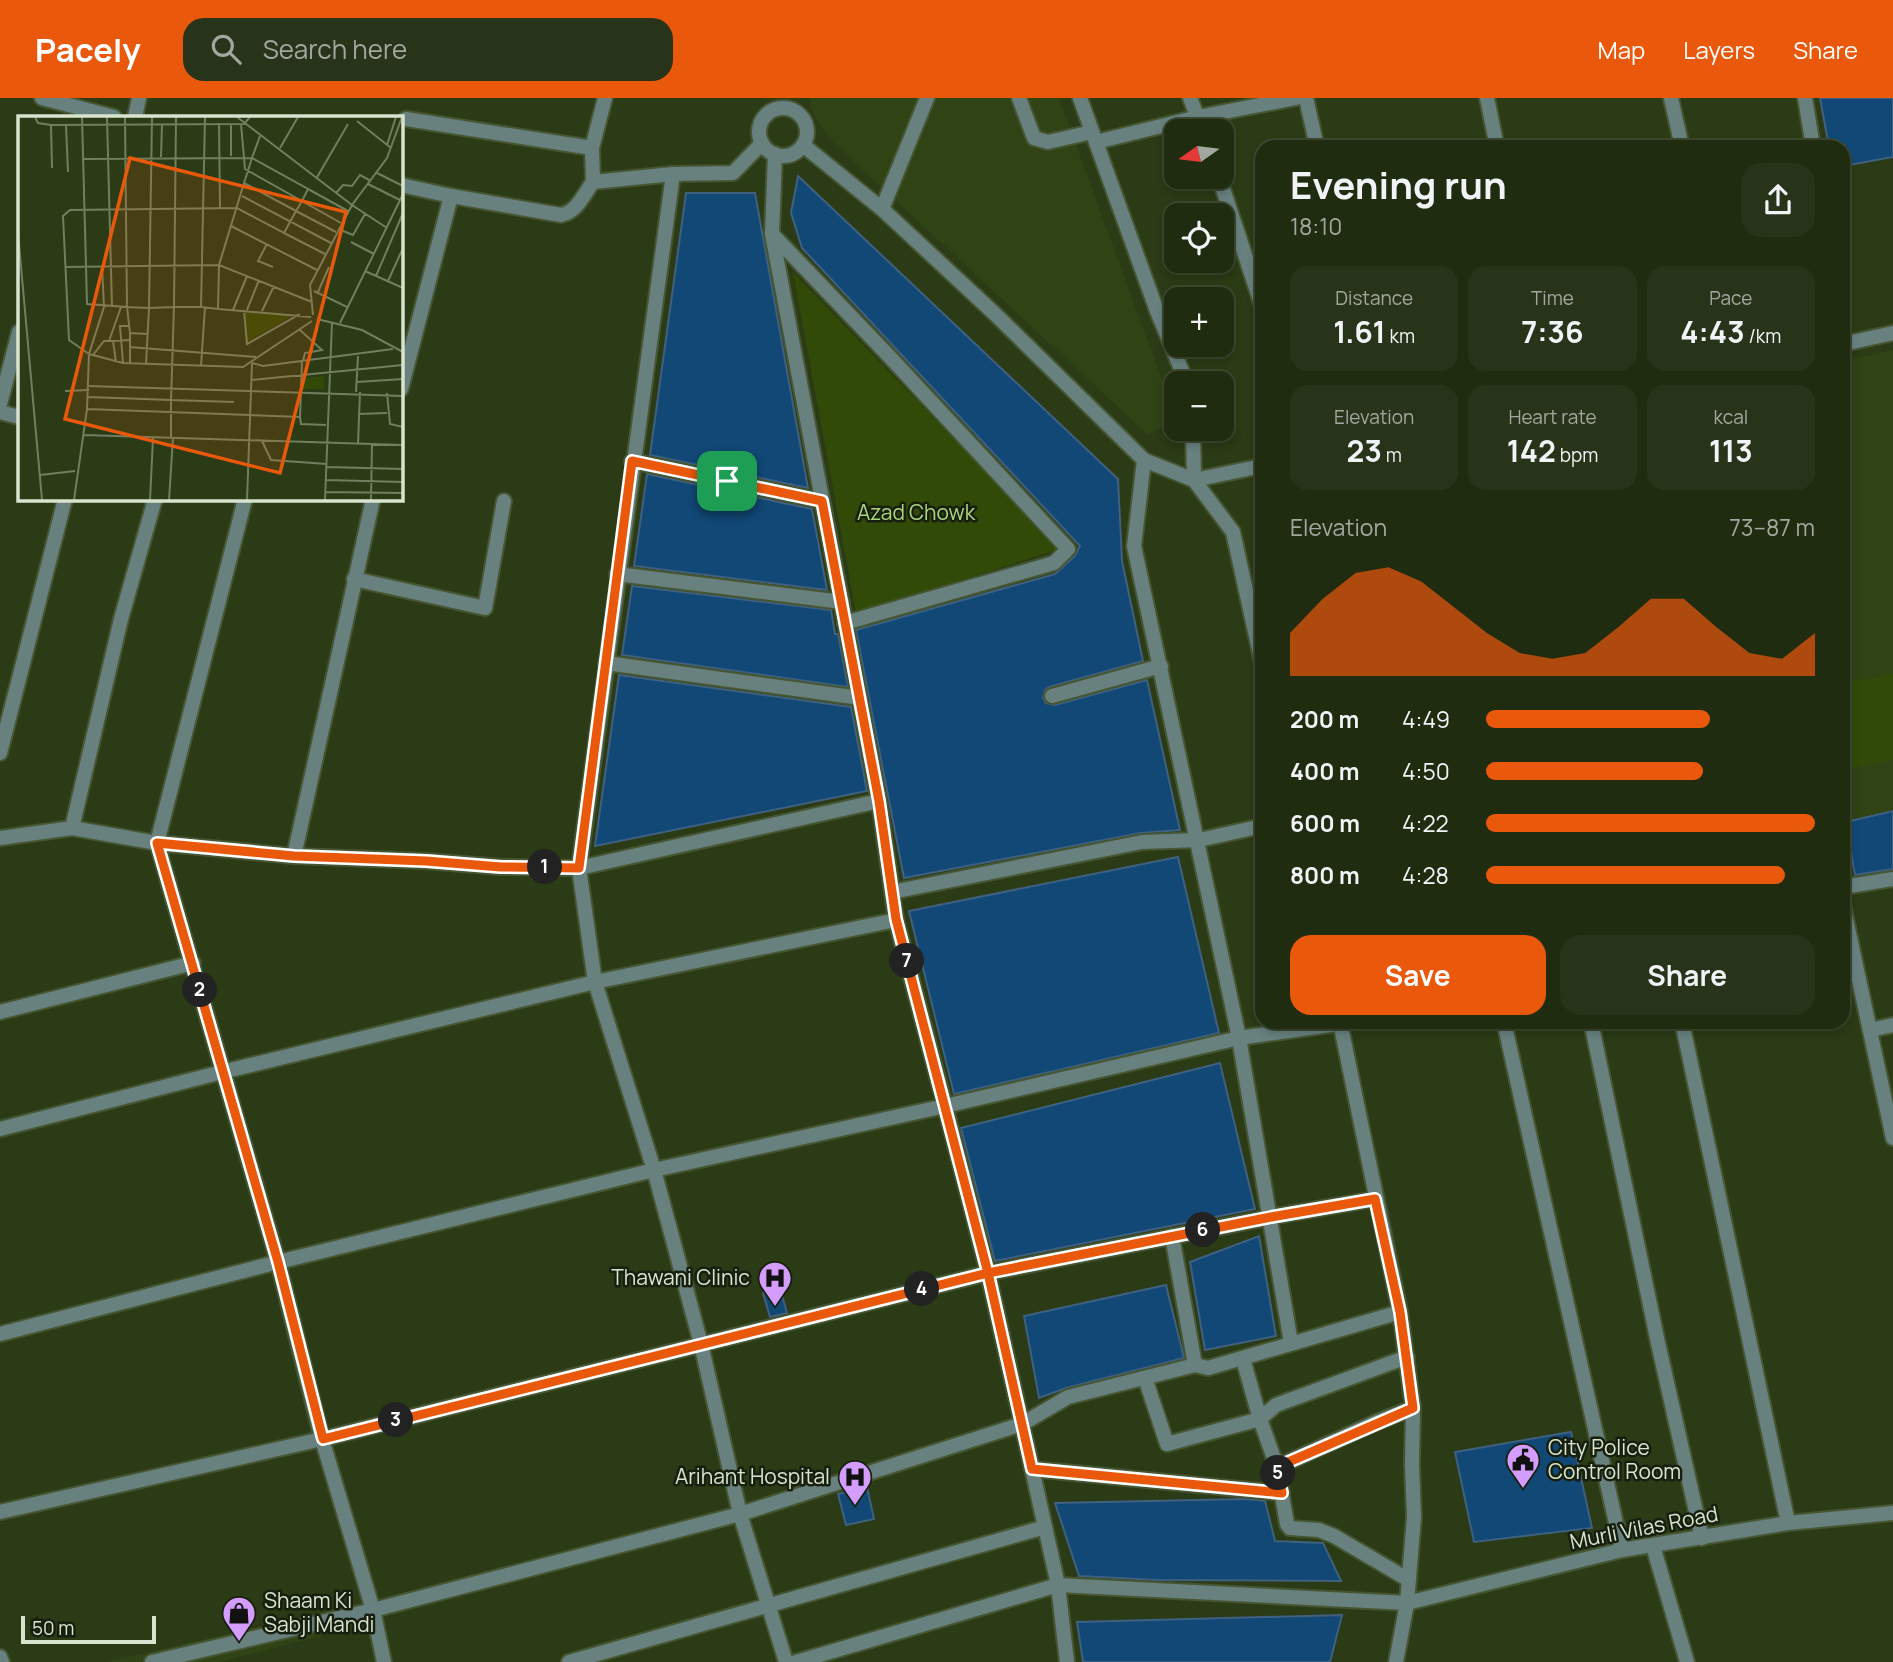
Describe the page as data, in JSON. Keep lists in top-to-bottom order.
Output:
{
  "streets": {
    "street": ["Murli Vilas Road"]
  },
  "parks": ["Azad Chowk"],
  "places": {
    "hospital": ["Thawani Clinic", "Arihant Hospital"],
    "public building": ["City Police Control Room"],
    "shop": ["Shaam Ki Sabji Mandi"]
  },
  "scale_bar": "50 m",
  "north": "left",
  "page": {
    "header": "Pacely",
    "search": "Search here",
    "nav": ["Map", "Layers", "Share"],
    "map_buttons": ["+", "−"],
    "heading": ["Evening run", "18:10"],
    "stats": [
      ["Distance", "1.61 km"],
      ["Time", "7:36"],
      ["Pace", "4:43 /km"],
      ["Elevation", "23 m"],
      ["Heart rate", "142 bpm"],
      ["kcal", "113"]
    ],
    "chart": ["Elevation", "73–87 m"],
    "list": [
      {
        "name": "200 m",
        "note": "4:49"
      },
      {
        "name": "400 m",
        "note": "4:50"
      },
      {
        "name": "600 m",
        "note": "4:22"
      },
      {
        "name": "800 m",
        "note": "4:28"
      }
    ],
    "pins": [
      "1",
      "7",
      "2",
      "6",
      "4",
      "3",
      "5"
    ],
    "buttons": ["Save", "Share"],
    "scale": "50 m"
  }
}
